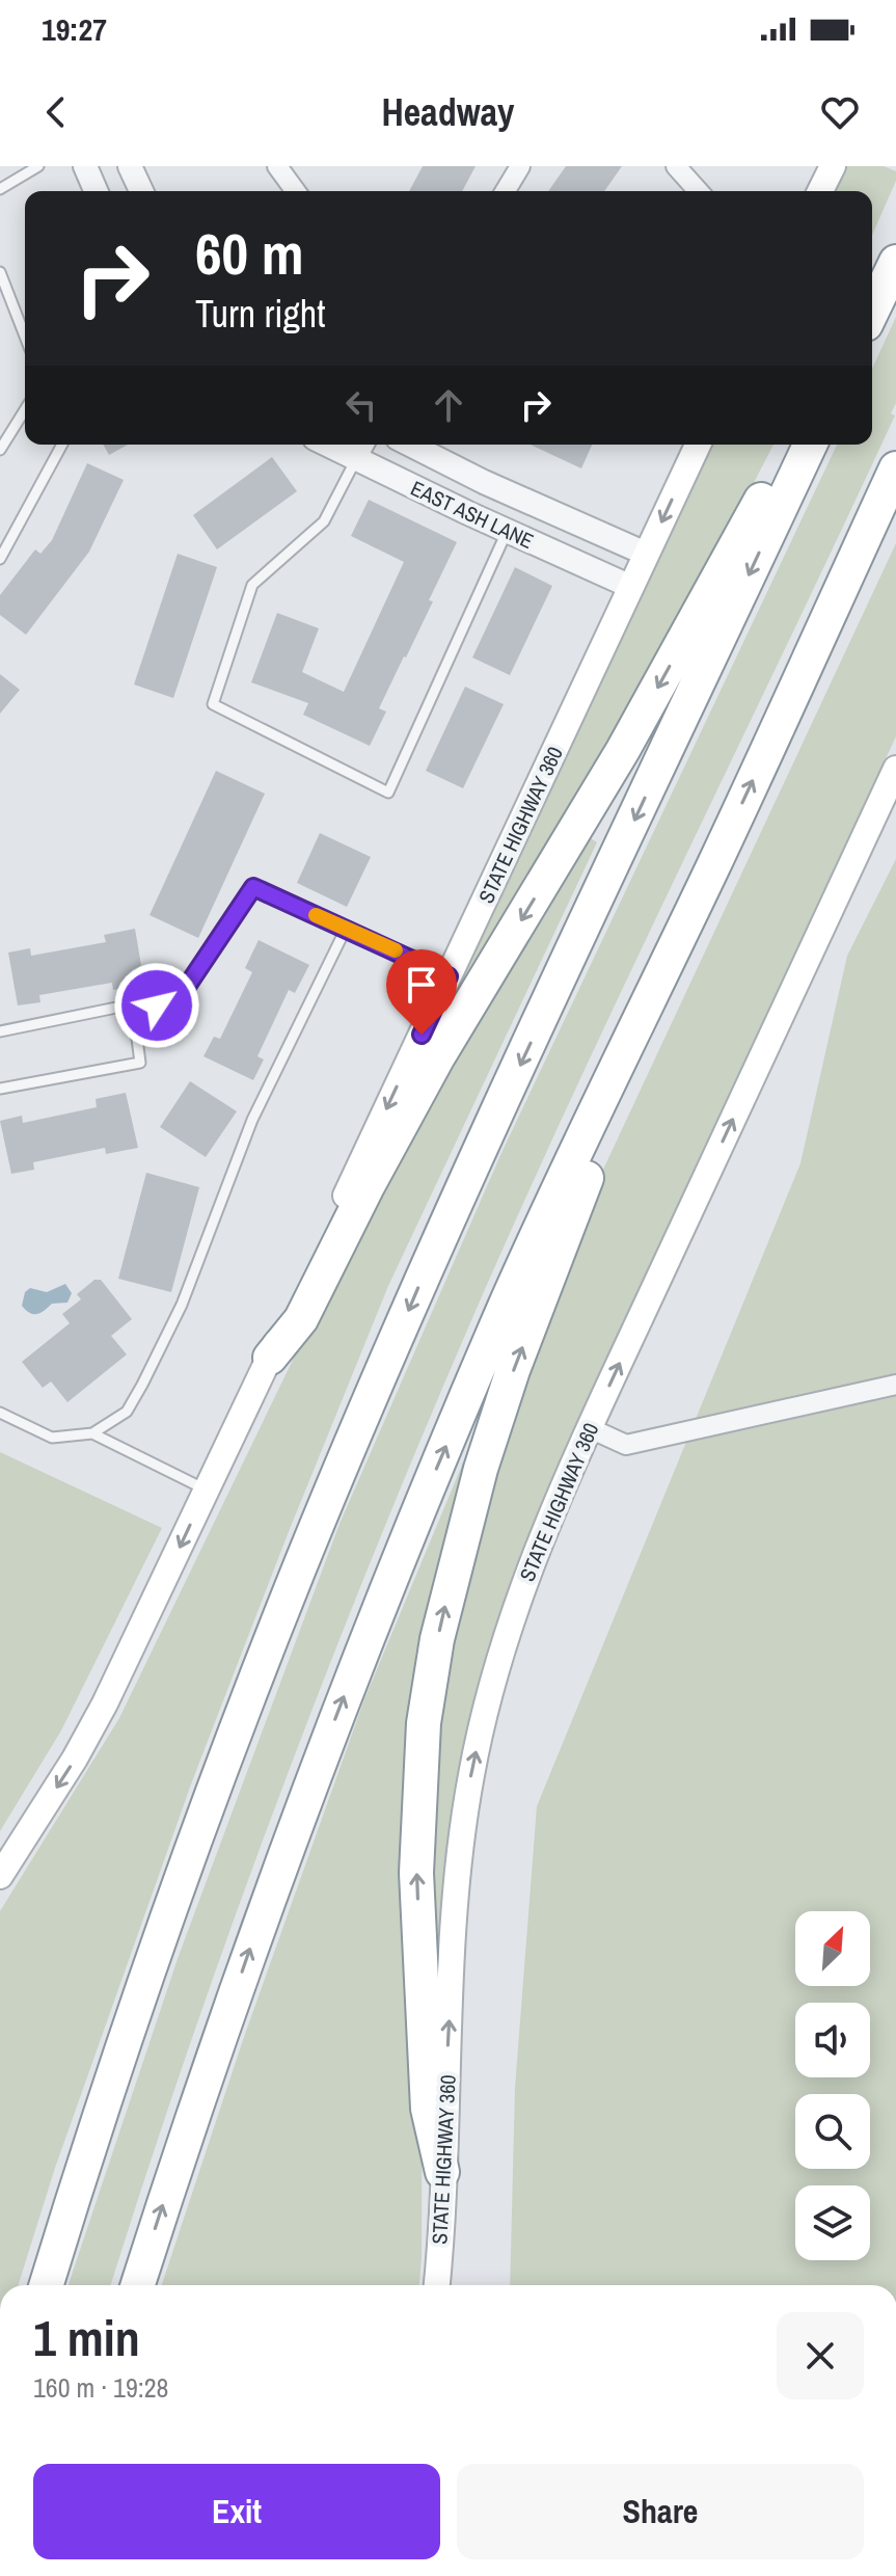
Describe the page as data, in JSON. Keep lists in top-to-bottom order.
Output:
{
  "streets": {
    "main road": ["STATE HIGHWAY 360"],
    "street": ["EAST ASH LANE"]
  },
  "crossings": [
    ["EAST ASH LANE", "STATE HIGHWAY 360"]
  ],
  "north": "top right",
  "page": {
    "status": "19:27",
    "header": "Headway",
    "turn": ["60 m", "Turn right"],
    "heading": ["1 min", "160 m · 19:28"],
    "buttons": ["Exit", "Share"]
  }
}
